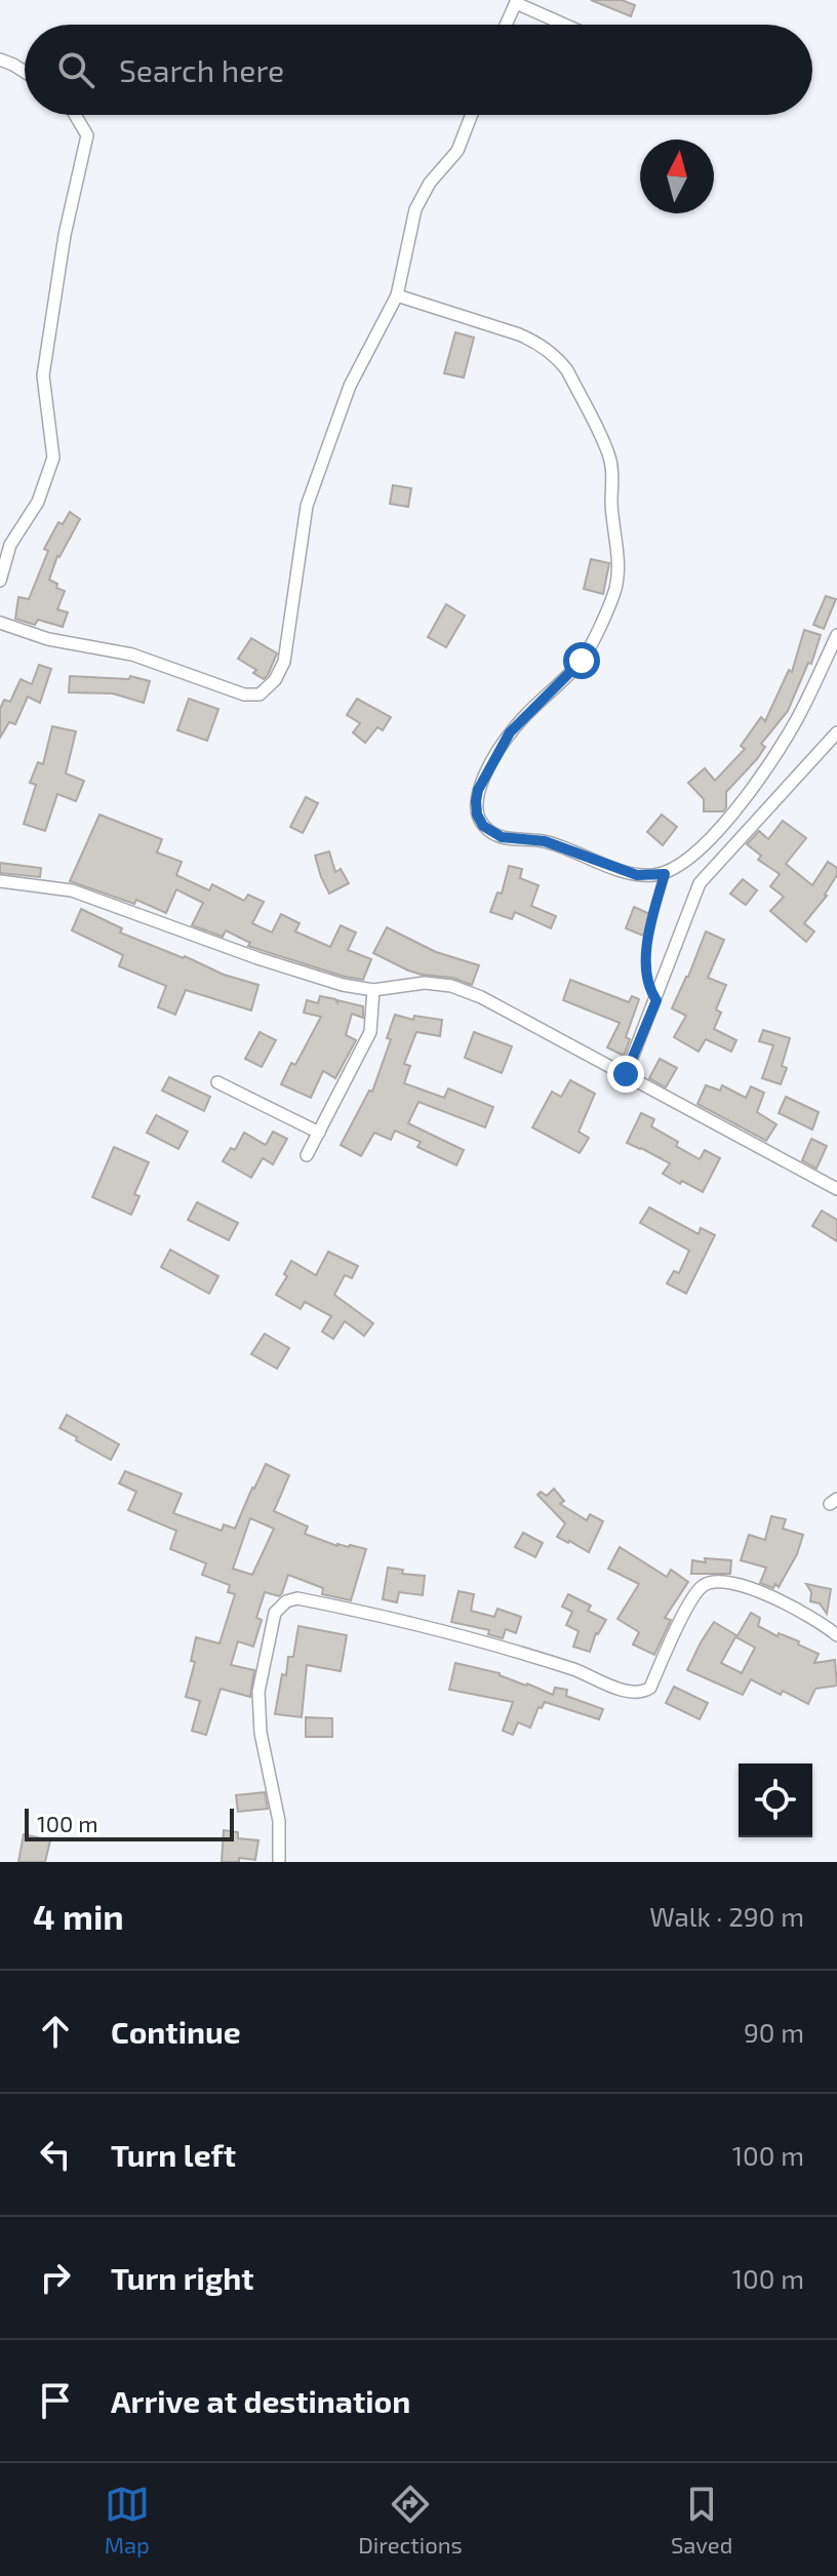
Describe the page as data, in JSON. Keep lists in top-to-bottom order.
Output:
{
  "scale_bar": "100 m",
  "north": "top",
  "page": {
    "search": "Search here",
    "scale": "100 m",
    "heading": ["4 min", "Walk · 290 m"],
    "list": [
      ["Continue", "90 m"],
      ["Turn left", "100 m"],
      ["Turn right", "100 m"],
      "Arrive at destination"
    ],
    "nav": ["Map", "Directions", "Saved"]
  }
}
